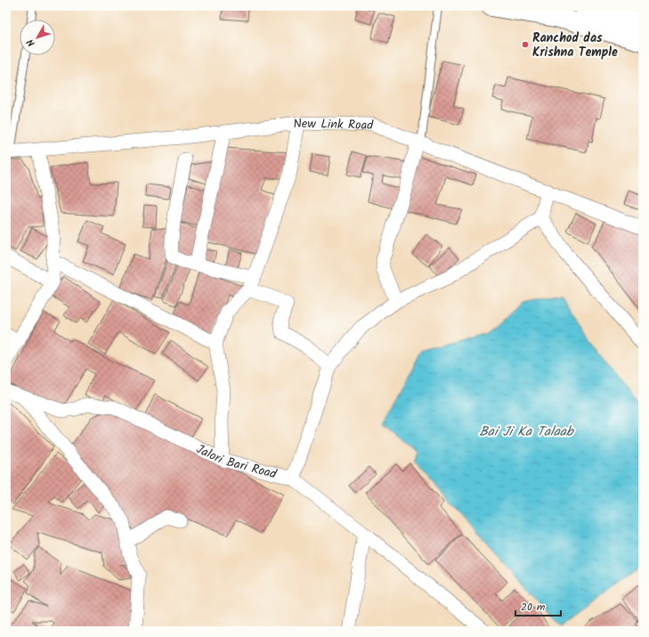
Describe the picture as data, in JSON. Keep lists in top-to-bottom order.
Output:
{
  "streets": {
    "street": ["New Link Road", "Jalori Bari Road"]
  },
  "water": ["Bai Ji Ka Talaab"],
  "places": ["Ranchod das Krishna Temple"],
  "scale_bar": "20 m",
  "north": "bottom left"
}
